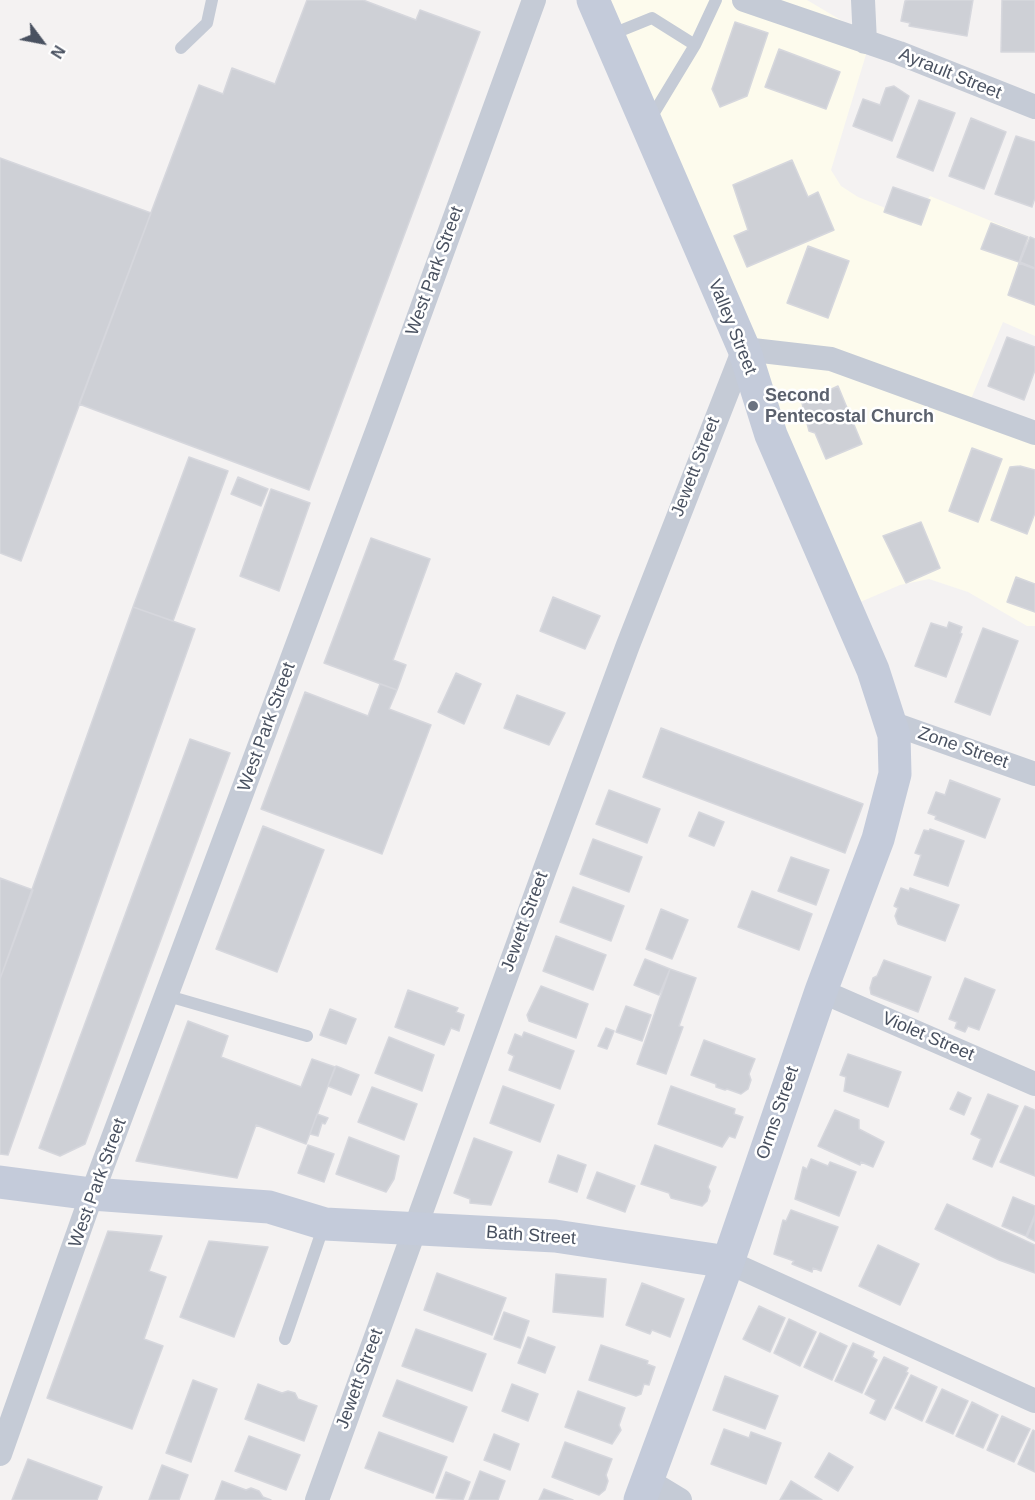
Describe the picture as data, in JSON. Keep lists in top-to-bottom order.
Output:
{
  "streets": {
    "main road": ["Valley Street", "Orms Street", "Bath Street"],
    "street": [
      "Ayrault Street",
      "West Park Street",
      "Jewett Street",
      "Zone Street",
      "Violet Street"
    ]
  },
  "crossings": [
    ["West Park Street", "Bath Street"],
    ["Valley Street", "Jewett Street"],
    ["Valley Street", "Zone Street"],
    ["Valley Street", "Orms Street"],
    ["Jewett Street", "Bath Street"],
    ["Zone Street", "Orms Street"],
    ["Violet Street", "Orms Street"],
    ["Orms Street", "Bath Street"]
  ],
  "places": ["Second Pentecostal Church"],
  "north": "bottom right"
}
